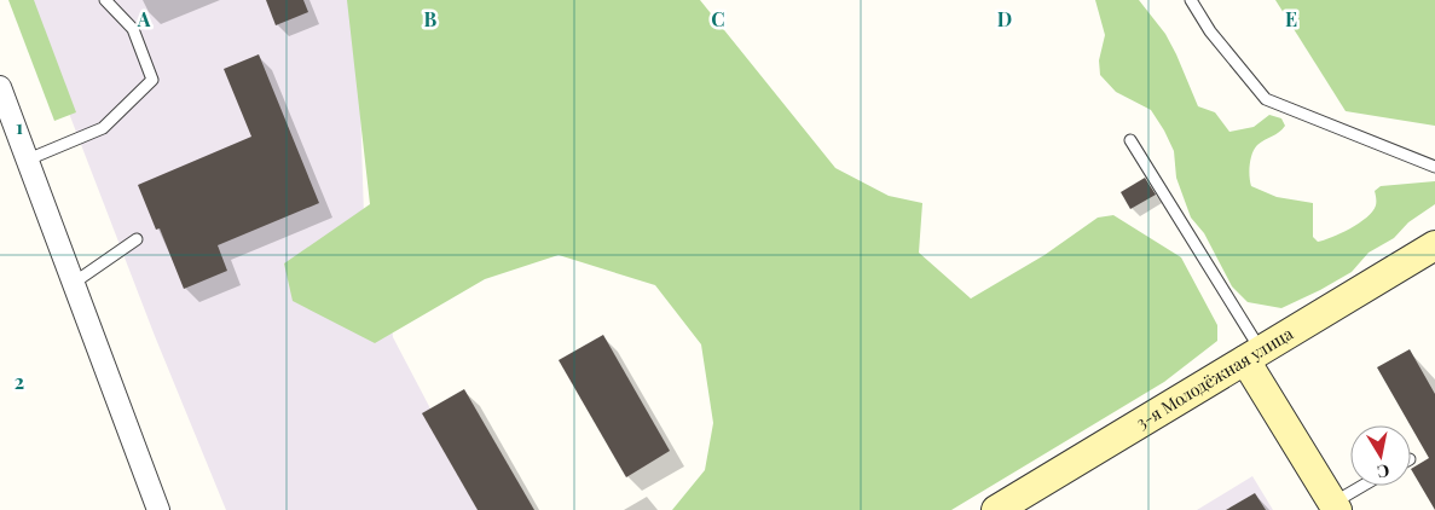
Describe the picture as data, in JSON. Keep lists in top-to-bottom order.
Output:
{
  "streets": {
    "main road": ["3-я Молодёжная улица"]
  },
  "north": "bottom",
  "grid": {
    "columns": [
      "A",
      "B",
      "C",
      "D",
      "E"
    ],
    "rows": ["1", "2"]
  }
}
